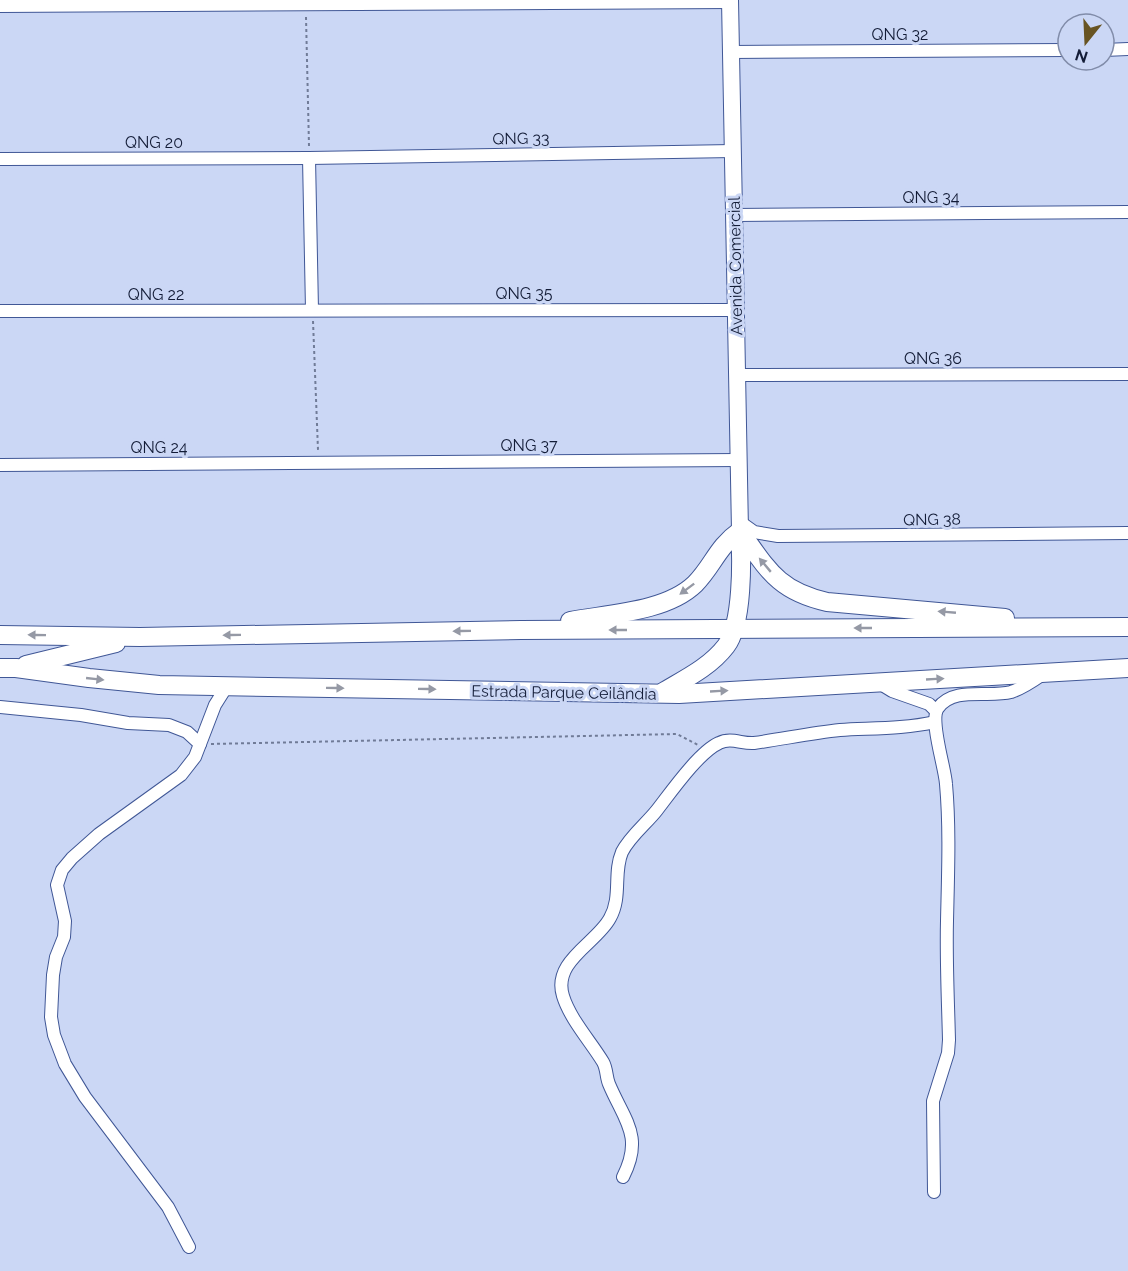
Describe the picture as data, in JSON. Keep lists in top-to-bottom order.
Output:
{
  "streets": {
    "highway": ["Estrada Parque Ceilândia"],
    "main road": ["Avenida Comercial"],
    "street": [
      "QNG 32",
      "QNG 33",
      "QNG 20",
      "QNG 34",
      "QNG 35",
      "QNG 22",
      "QNG 36",
      "QNG 37",
      "QNG 24",
      "QNG 38"
    ]
  },
  "crossings": [
    ["QNG 32", "Avenida Comercial"],
    ["QNG 33", "QNG 20"],
    ["QNG 33", "Avenida Comercial"],
    ["QNG 34", "Avenida Comercial"],
    ["Avenida Comercial", "QNG 35"],
    ["Avenida Comercial", "QNG 36"],
    ["Avenida Comercial", "QNG 37"],
    ["Avenida Comercial", "QNG 38"],
    ["QNG 35", "QNG 22"],
    ["QNG 37", "QNG 24"]
  ],
  "north": "bottom"
}
